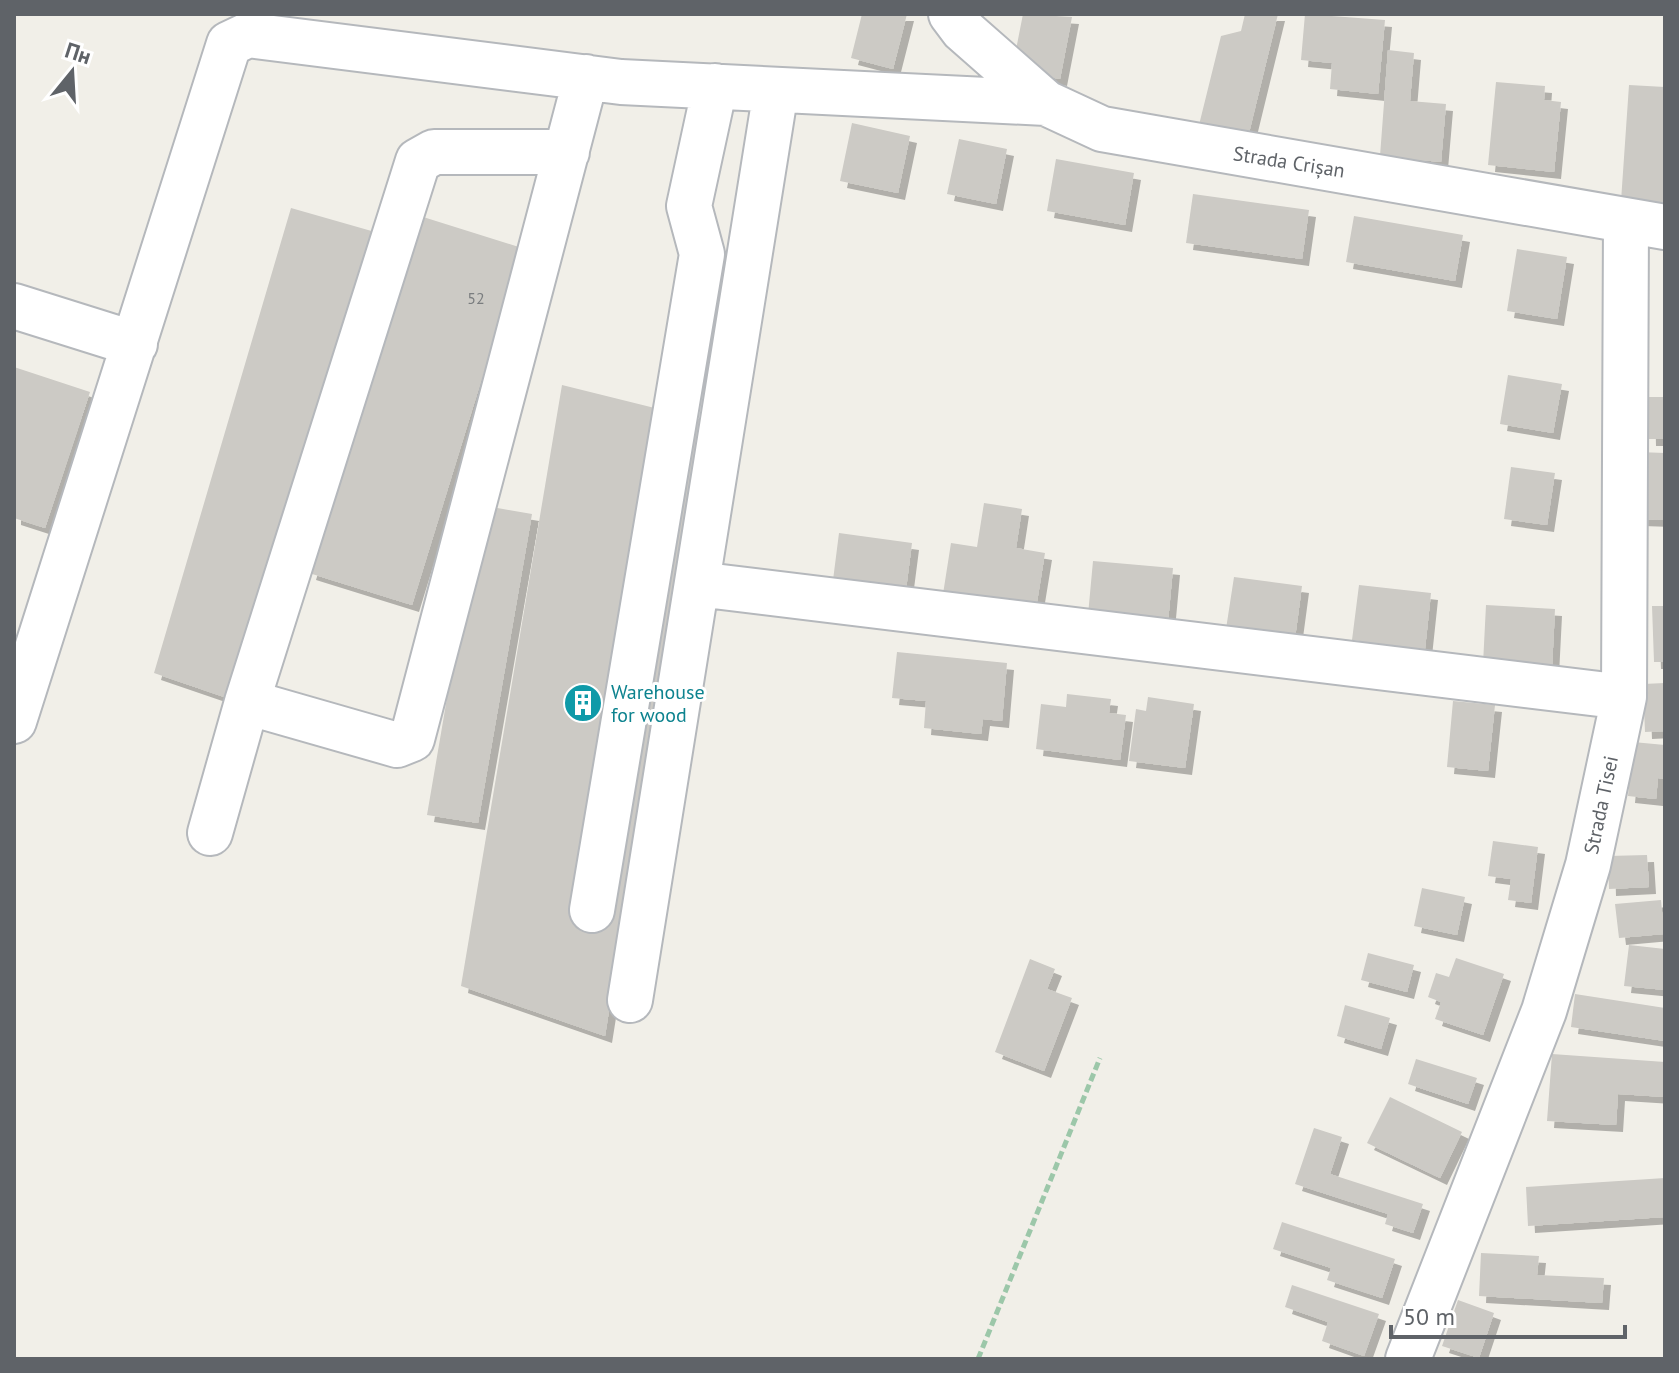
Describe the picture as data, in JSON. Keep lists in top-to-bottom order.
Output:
{
  "streets": {
    "street": ["Strada Crișan", "Strada Tisei"]
  },
  "crossings": [
    ["Strada Crișan", "Strada Tisei"]
  ],
  "places": {
    "building": ["Warehouse for wood"]
  },
  "house_numbers": ["52"],
  "scale_bar": "50 m",
  "north": "top"
}
